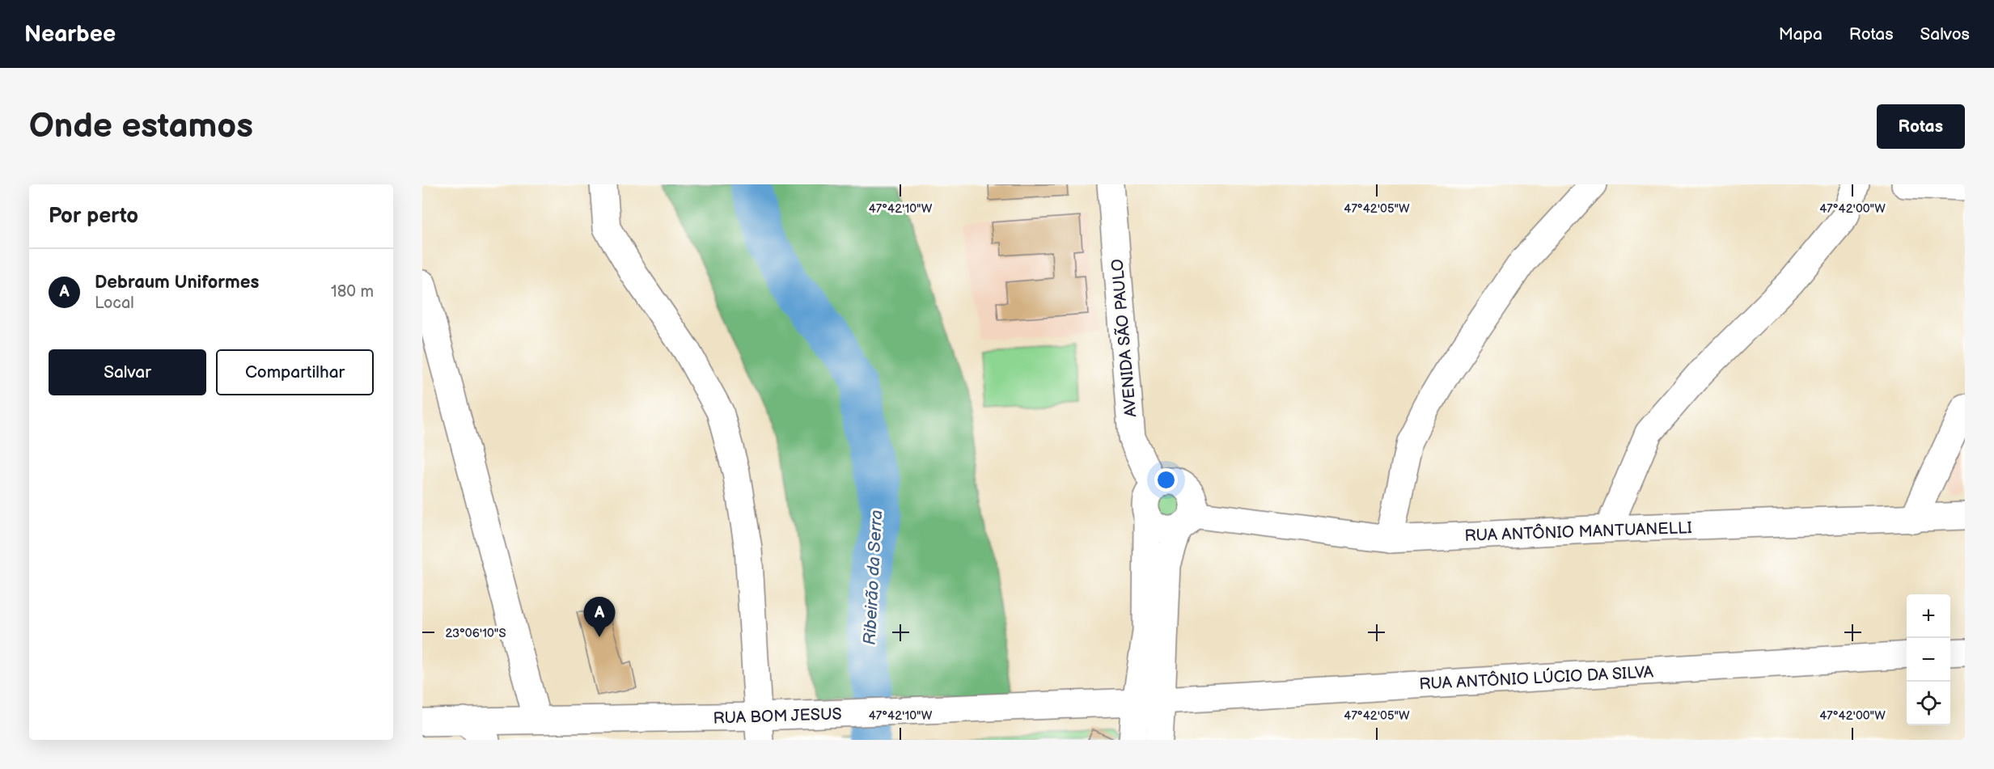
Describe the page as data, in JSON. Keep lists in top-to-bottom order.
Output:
{
  "streets": {
    "street": [
      "AVENIDA SÃO PAULO",
      "RUA ANTÔNIO MANTUANELLI",
      "RUA ANTÔNIO LÚCIO DA SILVA",
      "RUA BOM JESUS"
    ]
  },
  "crossings": [
    ["AVENIDA SÃO PAULO", "RUA ANTÔNIO MANTUANELLI"],
    ["RUA ANTÔNIO LÚCIO DA SILVA", "RUA BOM JESUS"]
  ],
  "water": ["Ribeirão da Serra"],
  "page": {
    "header": "Nearbee",
    "nav": ["Mapa", "Rotas", "Salvos"],
    "buttons": [
      "Rotas",
      ["Salvar", "Compartilhar"]
    ],
    "title": "Onde estamos",
    "heading": "Por perto",
    "list": [
      {
        "mark": "A",
        "name": "Debraum Uniformes",
        "note": "Local",
        "value": "180 m"
      }
    ],
    "map_buttons": ["+", "−"],
    "pins": "A"
  },
  "coordinates": [
    "47°42'10\"W",
    "47°42'05\"W",
    "47°42'00\"W",
    "23°06'10\"S"
  ]
}
